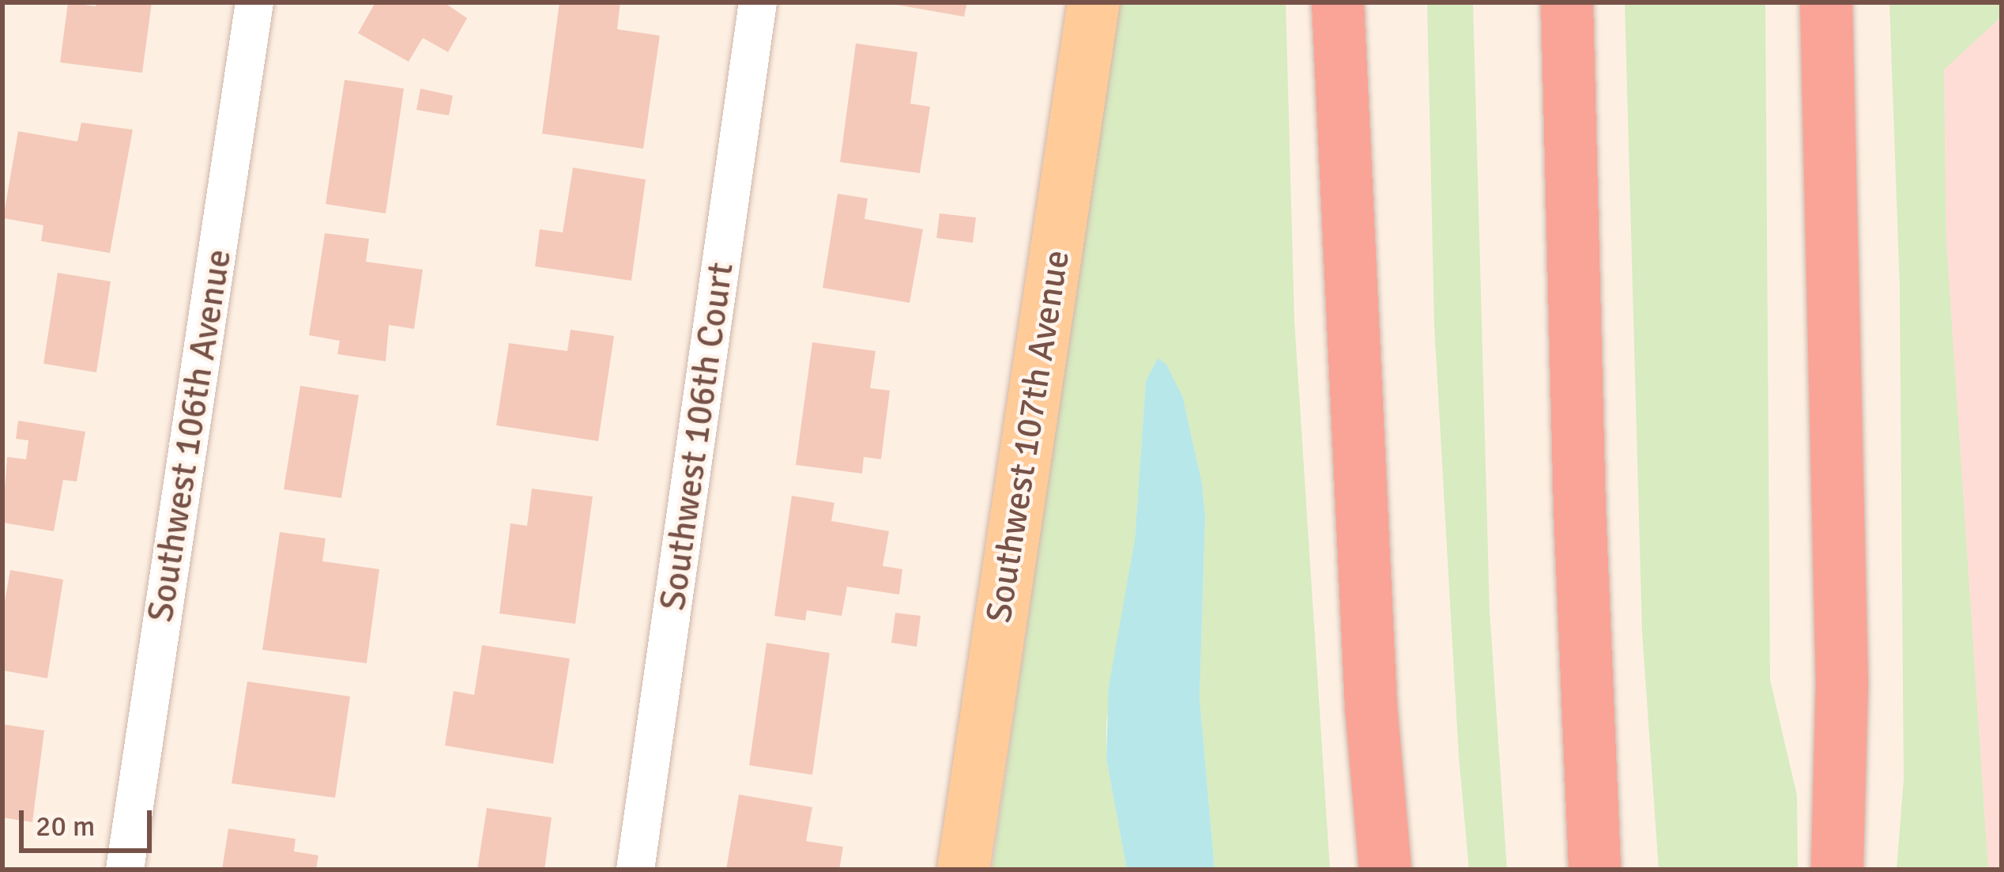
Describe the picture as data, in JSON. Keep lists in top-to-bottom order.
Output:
{
  "streets": {
    "main road": ["Southwest 107th Avenue"],
    "street": ["Southwest 106th Avenue", "Southwest 106th Court"]
  },
  "scale_bar": "20 m"
}
